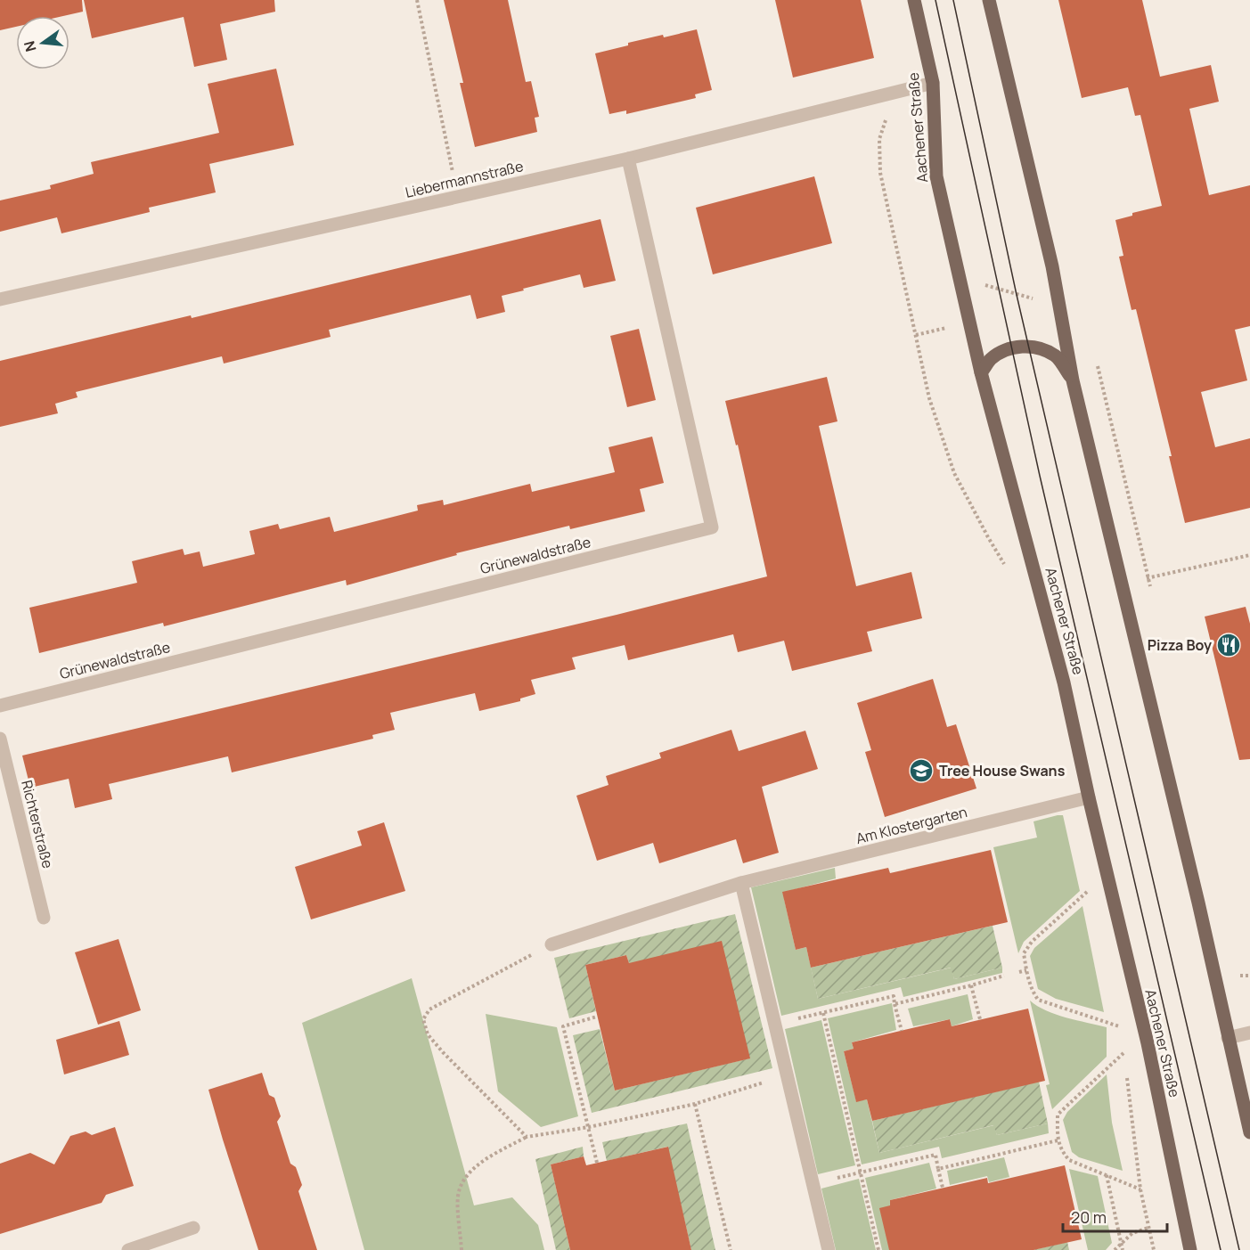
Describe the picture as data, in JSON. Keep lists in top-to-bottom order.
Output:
{
  "streets": {
    "main road": ["Aachener Straße"],
    "street": [
      "Liebermannstraße",
      "Grünewaldstraße",
      "Richterstraße",
      "Am Klostergarten"
    ]
  },
  "crossings": [
    ["Aachener Straße", "Liebermannstraße"],
    ["Aachener Straße", "Am Klostergarten"],
    ["Liebermannstraße", "Grünewaldstraße"]
  ],
  "places": {
    "restaurant": ["Pizza Boy"],
    "school or university": ["Tree House Swans"]
  },
  "scale_bar": "20 m",
  "north": "left"
}
